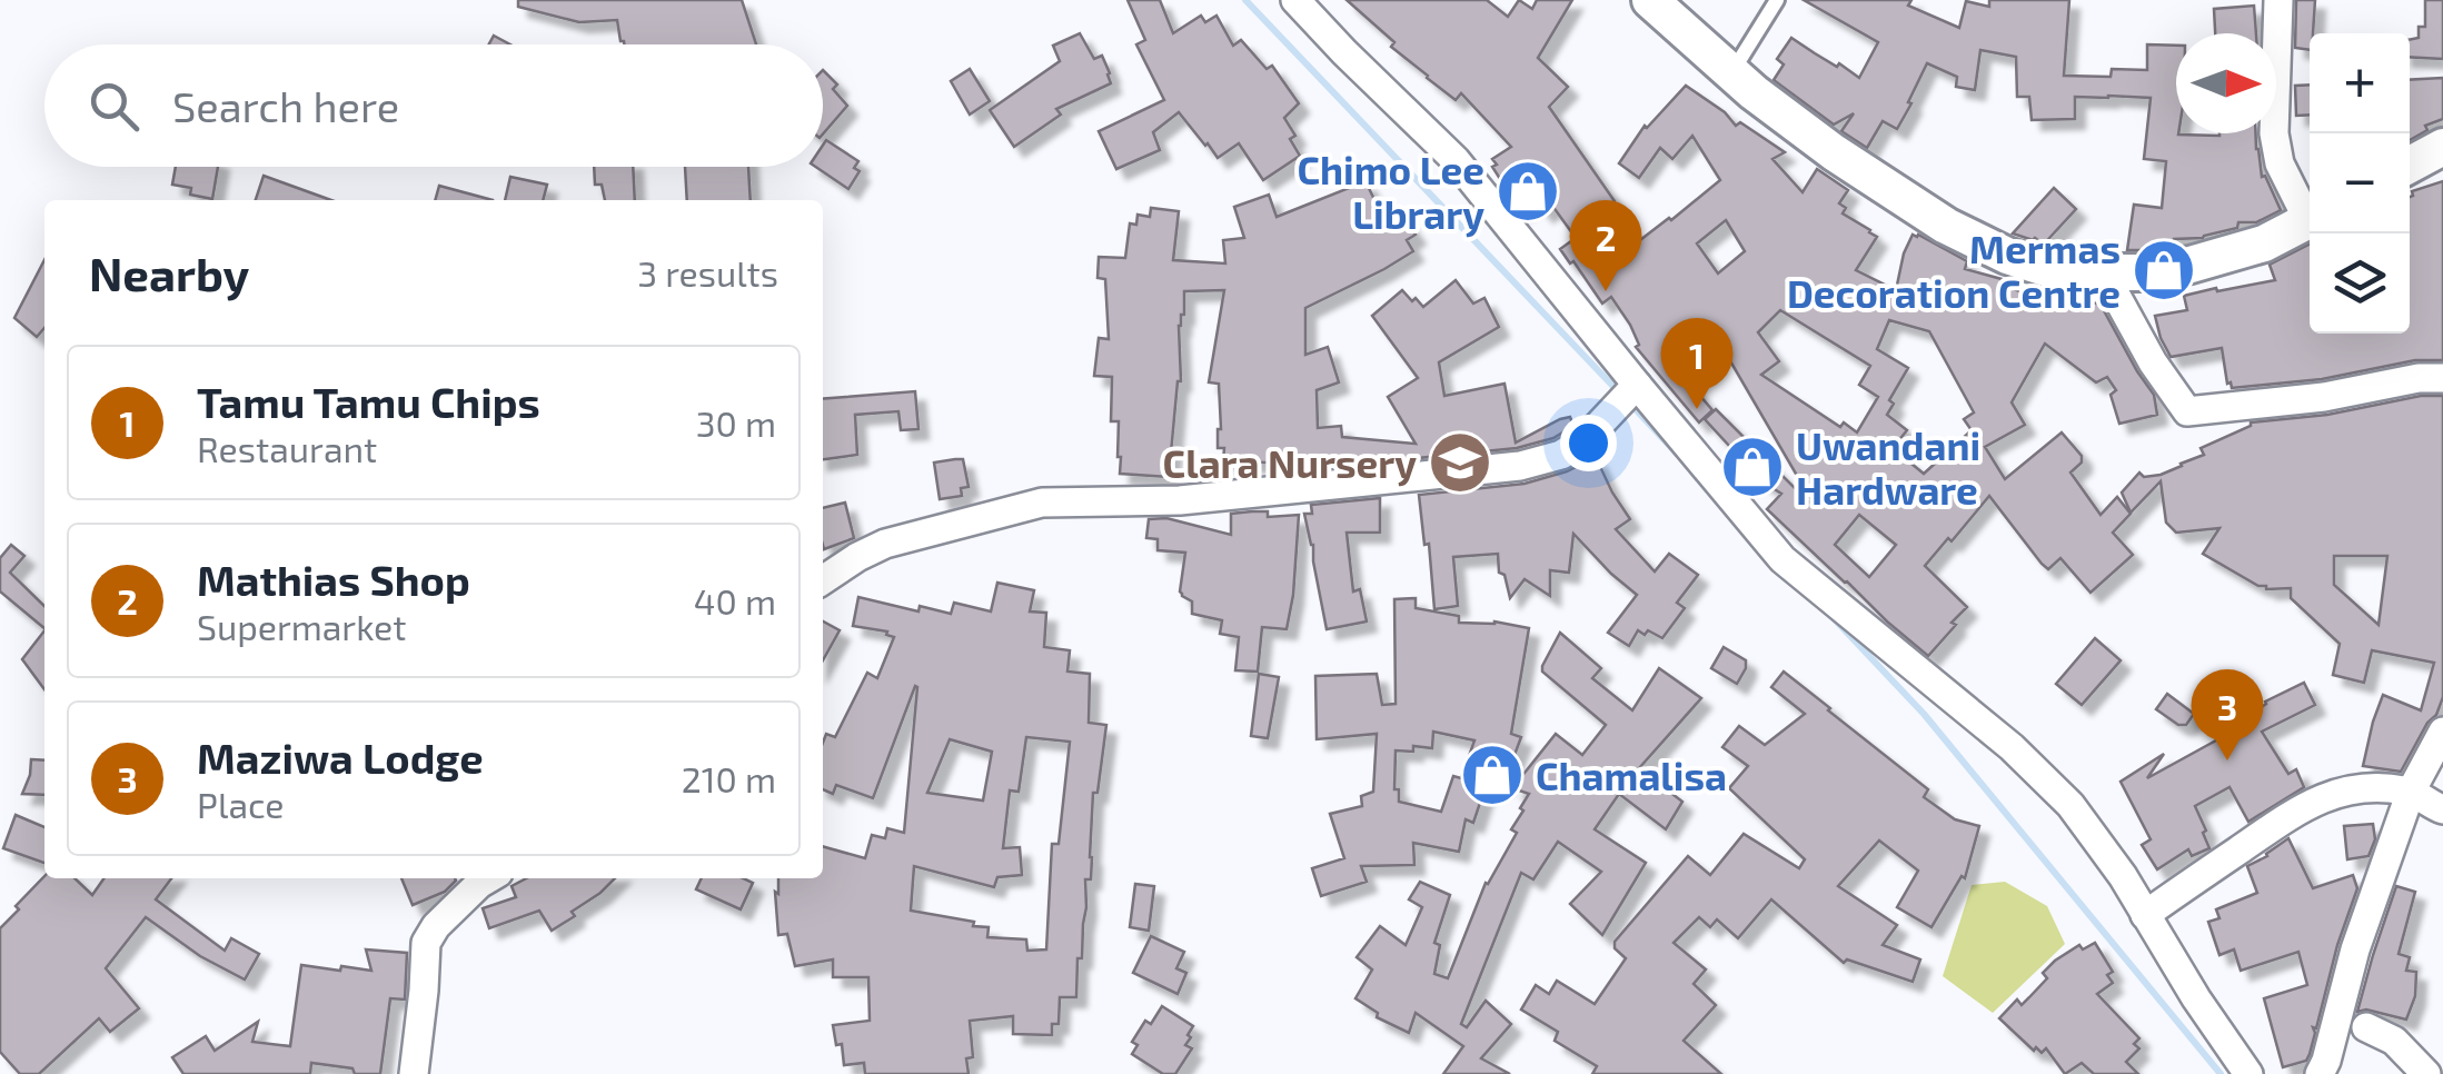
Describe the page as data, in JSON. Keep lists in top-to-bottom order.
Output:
{
  "places": {
    "shop": [
      "Chimo Lee Library",
      "Mermas Decoration Centre",
      "Uwandani Hardware",
      "Chamalisa"
    ],
    "school or university": ["Clara Nursery"]
  },
  "north": "right",
  "page": {
    "map_buttons": ["+", "−"],
    "search": "Search here",
    "pins": ["2", "1", "3"],
    "heading": ["Nearby", "3 results"],
    "list": [
      {
        "mark": "1",
        "name": "Tamu Tamu Chips",
        "note": "Restaurant",
        "value": "30 m"
      },
      {
        "mark": "2",
        "name": "Mathias Shop",
        "note": "Supermarket",
        "value": "40 m"
      },
      {
        "mark": "3",
        "name": "Maziwa Lodge",
        "note": "Place",
        "value": "210 m"
      }
    ]
  }
}
